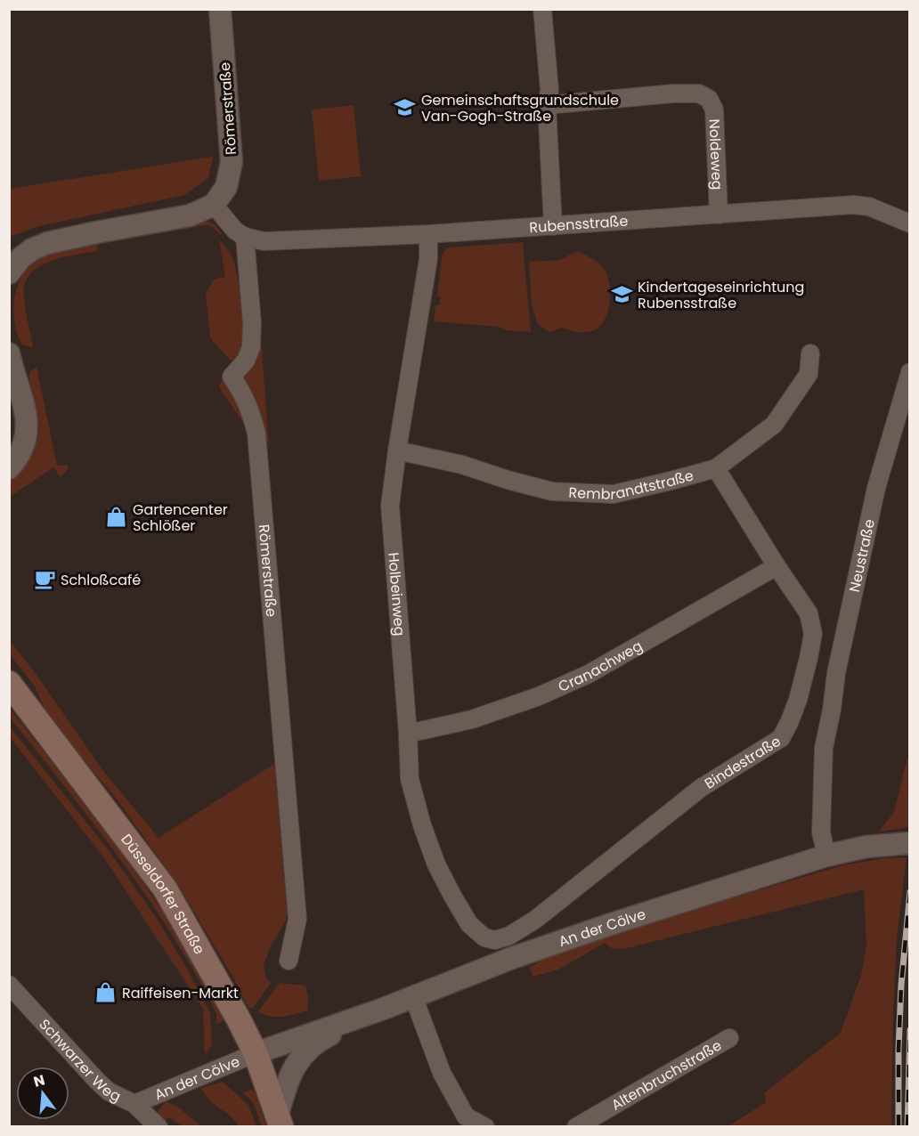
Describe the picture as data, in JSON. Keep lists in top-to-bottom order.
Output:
{
  "streets": {
    "main road": ["Düsseldorfer Straße"],
    "street": [
      "Römerstraße",
      "Noldeweg",
      "Rubensstraße",
      "Rembrandtstraße",
      "Neustraße",
      "Holbeinweg",
      "Cranachweg",
      "Bindestraße",
      "An der Cölve",
      "Schwarzer Weg",
      "Altenbruchstraße"
    ]
  },
  "crossings": [
    ["Römerstraße", "Rubensstraße"],
    ["Noldeweg", "Rubensstraße"],
    ["Rubensstraße", "Holbeinweg"],
    ["Rembrandtstraße", "Holbeinweg"],
    ["Rembrandtstraße", "Bindestraße"],
    ["Neustraße", "An der Cölve"],
    ["Holbeinweg", "Cranachweg"],
    ["Holbeinweg", "Bindestraße"],
    ["Cranachweg", "Bindestraße"],
    ["Düsseldorfer Straße", "An der Cölve"],
    ["An der Cölve", "Schwarzer Weg"]
  ],
  "places": {
    "school or university": ["Gemeinschaftsgrundschule Van-Gogh-Straße", "Kindertageseinrichtung Rubensstraße"],
    "shop": ["Gartencenter Schlößer", "Raiffeisen-Markt"],
    "cafe": ["Schloßcafé"]
  },
  "north": "top"
}
